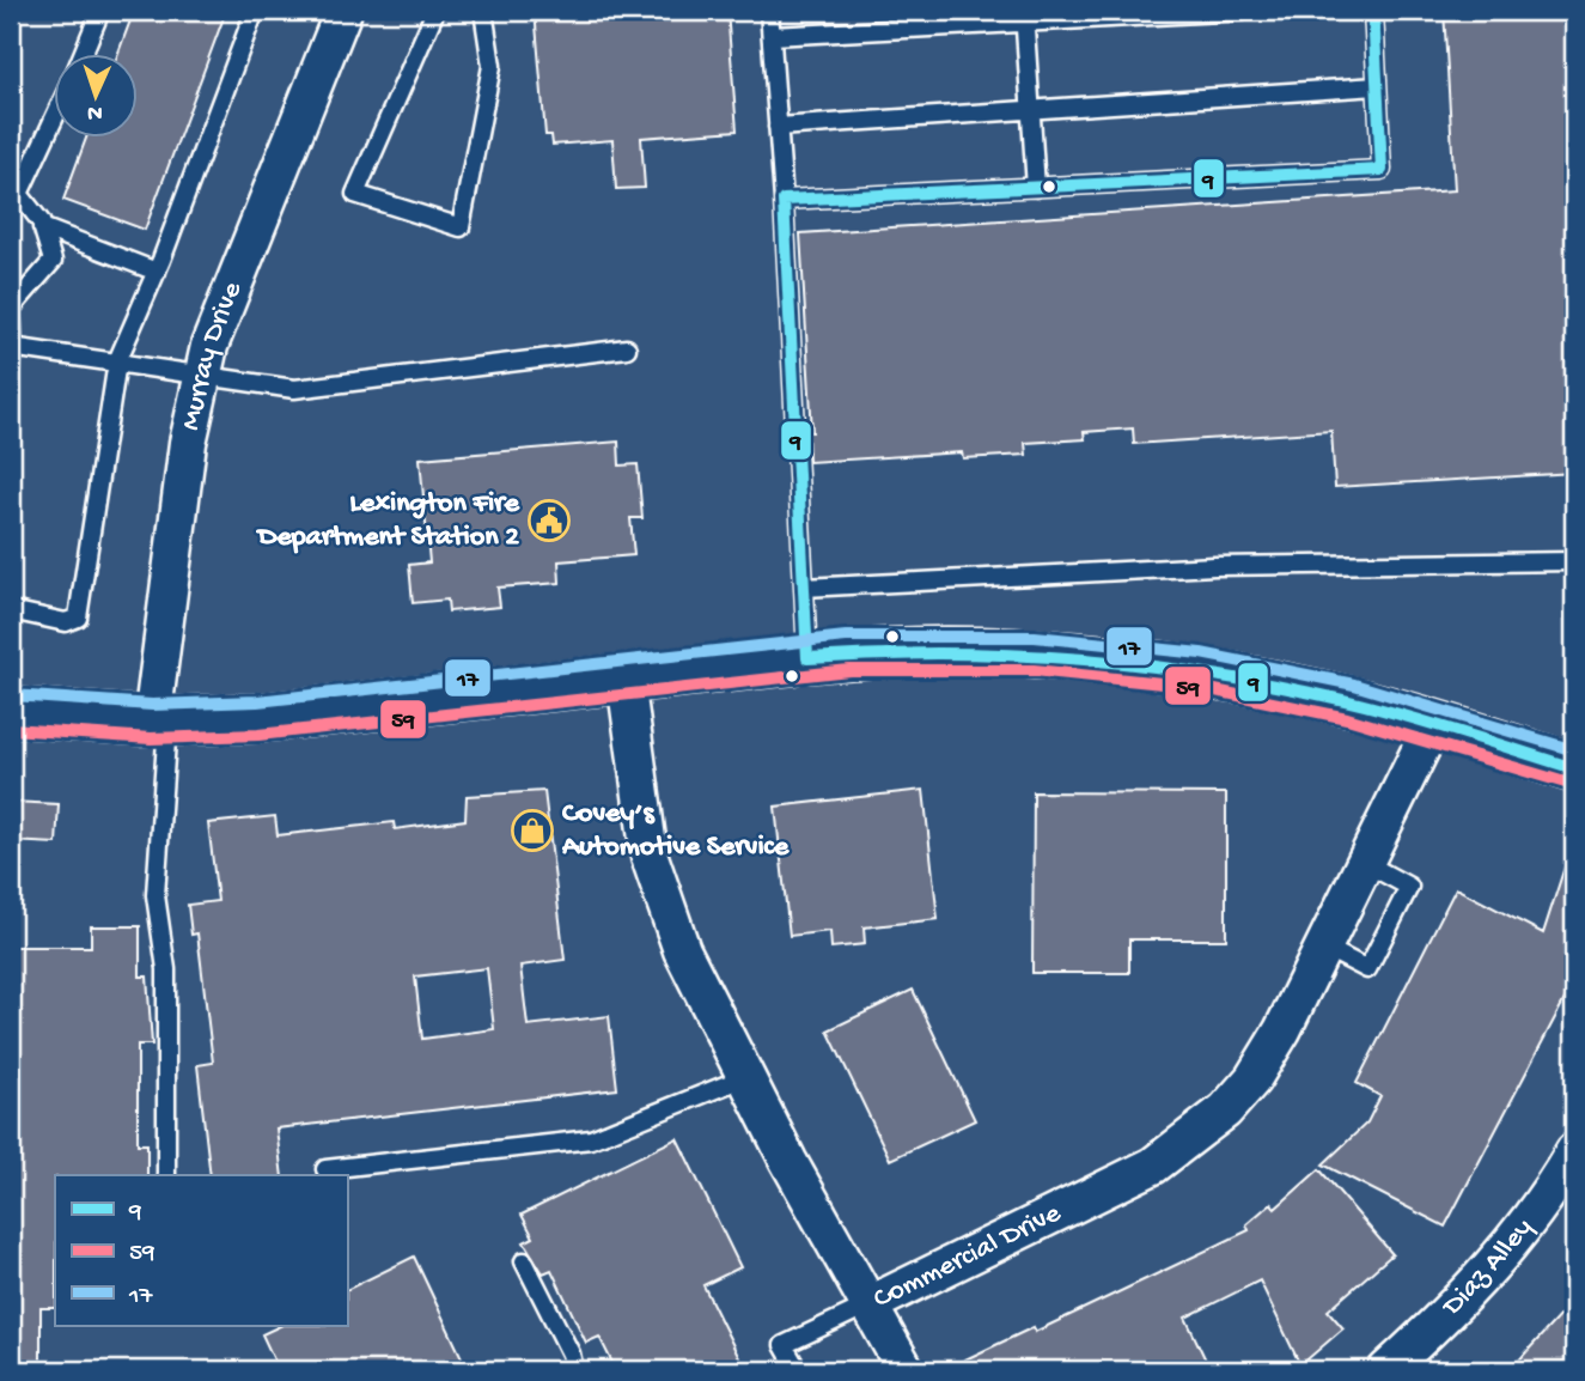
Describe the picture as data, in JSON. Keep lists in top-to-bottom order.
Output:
{
  "streets": {
    "street": ["Murray Drive", "Commercial Drive", "Diaz Alley"]
  },
  "places": {
    "public building": ["Lexington Fire Department Station 2"],
    "shop": ["Covey’s Automotive Service"]
  },
  "lines": ["transit line 9", "transit line 17", "transit line 59"],
  "legend": ["9", "59", "17"],
  "north": "bottom"
}
